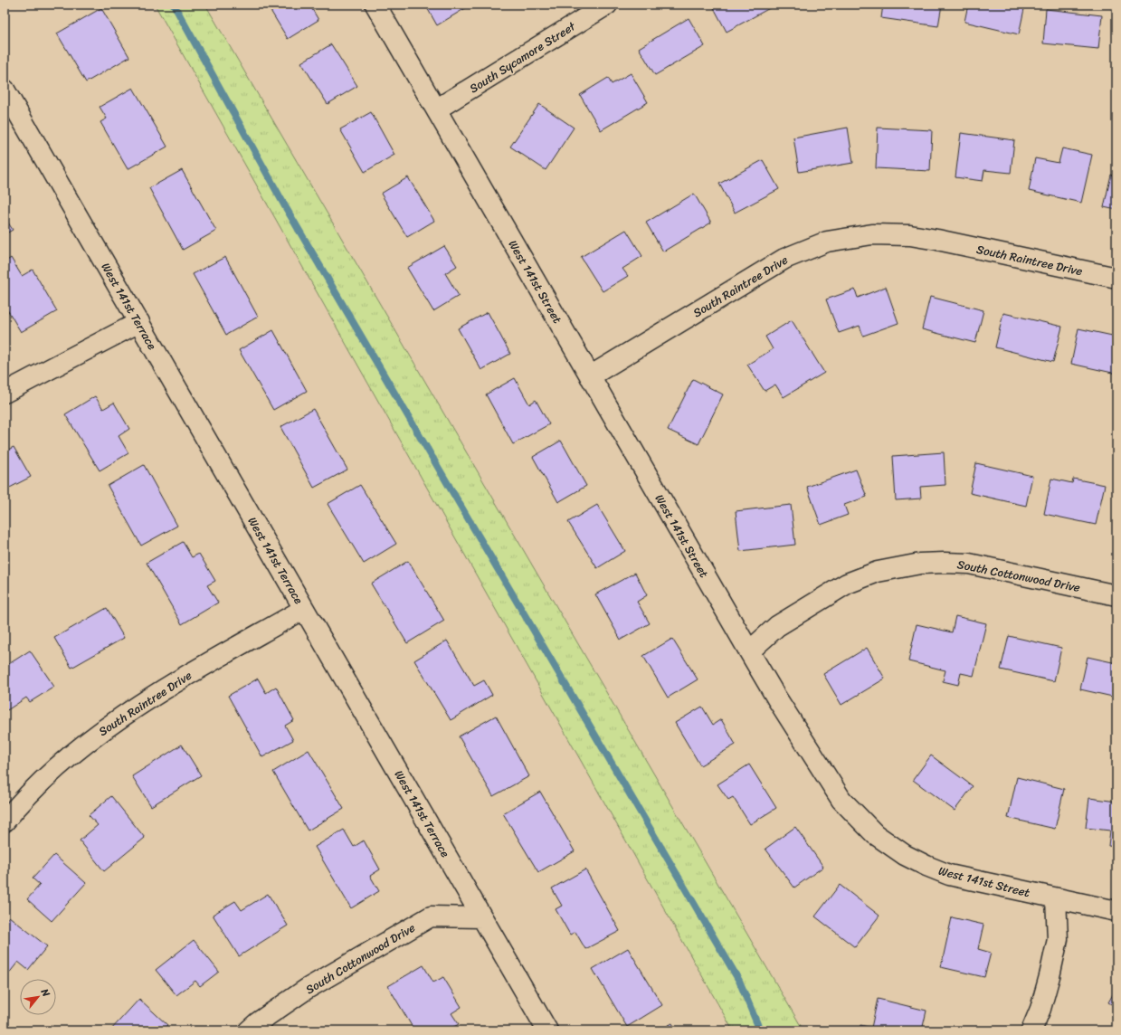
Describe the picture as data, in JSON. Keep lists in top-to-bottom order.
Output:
{
  "streets": {
    "street": [
      "South Sycamore Street",
      "South Raintree Drive",
      "West 141st Street",
      "West 141st Terrace",
      "South Cottonwood Drive"
    ]
  },
  "crossings": [
    ["South Sycamore Street", "West 141st Street"],
    ["South Raintree Drive", "West 141st Street"],
    ["South Raintree Drive", "West 141st Terrace"],
    ["West 141st Street", "South Cottonwood Drive"],
    ["West 141st Terrace", "South Cottonwood Drive"]
  ],
  "north": "top right"
}
